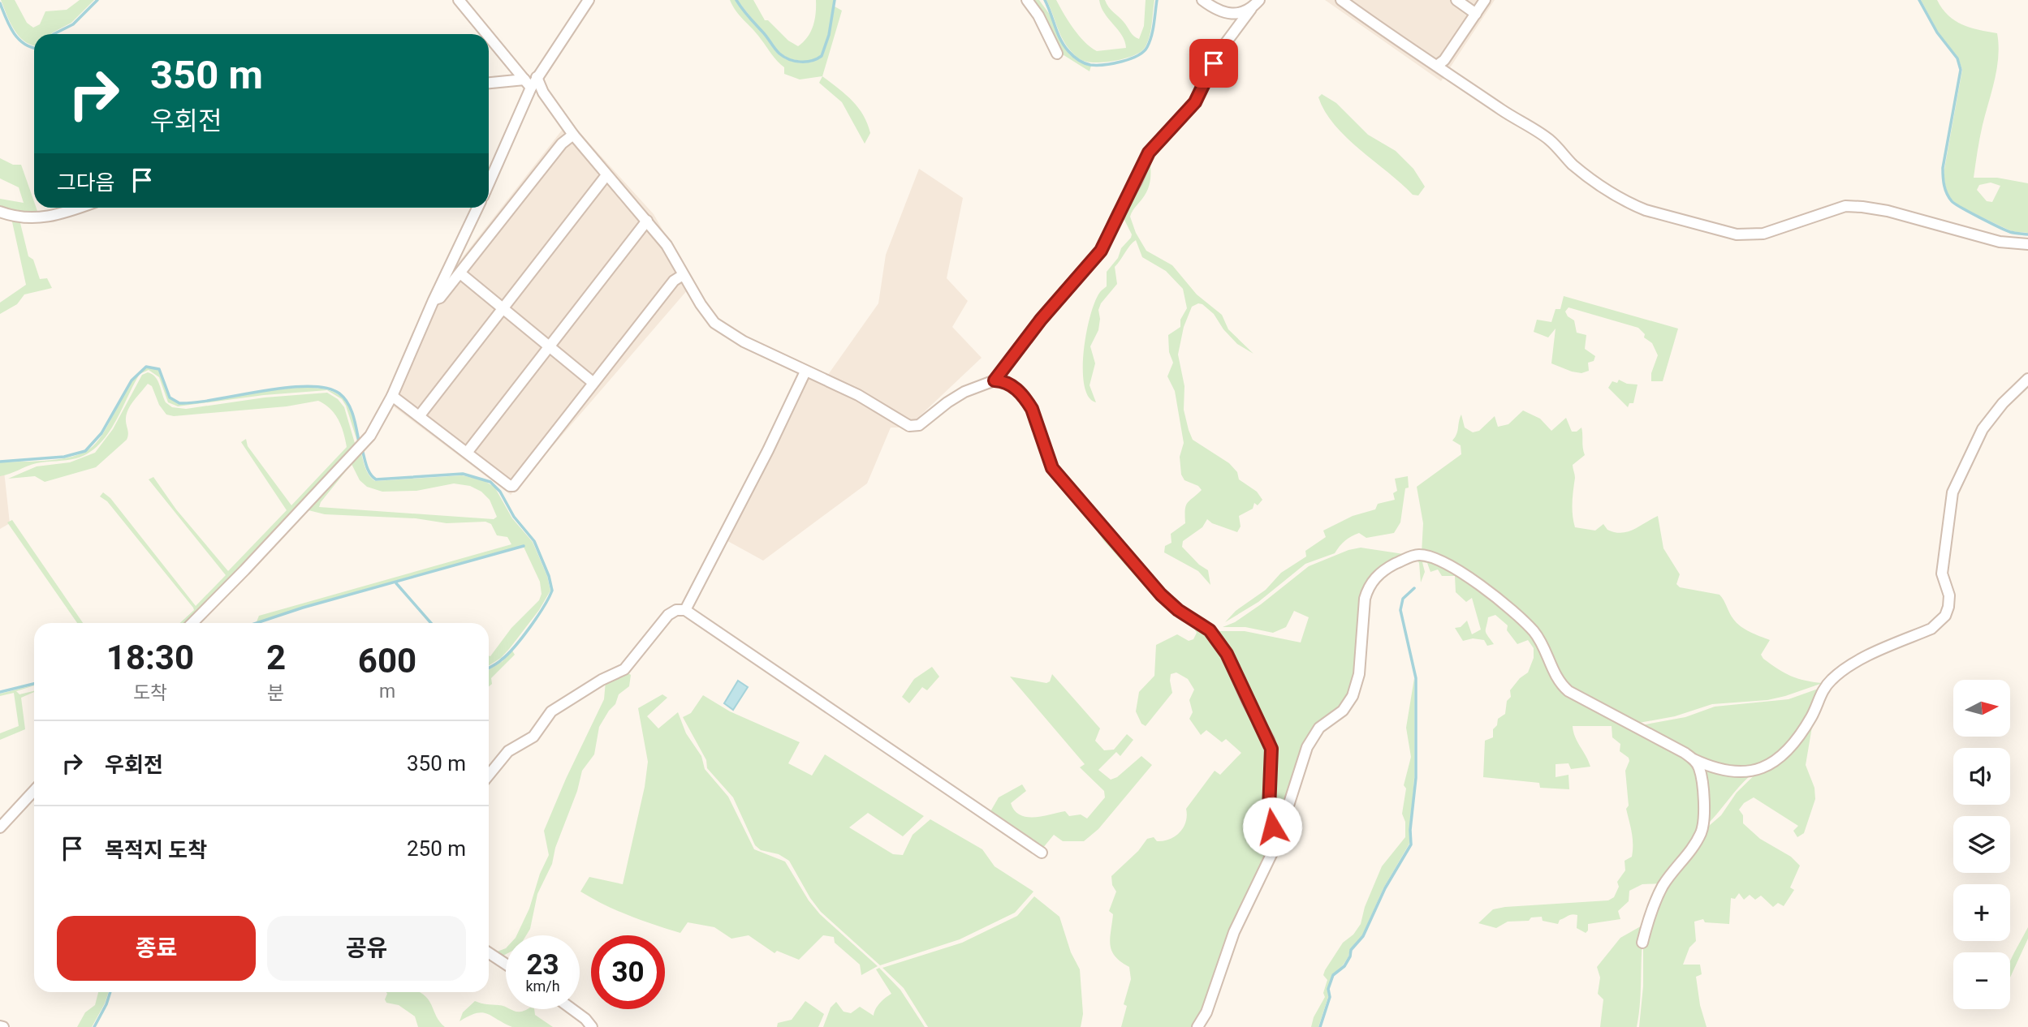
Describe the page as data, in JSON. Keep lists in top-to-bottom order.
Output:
{
  "north": "right",
  "page": {
    "turn": ["350 m", "우회전"],
    "then": "그다음",
    "eta": [
      "18:30",
      "도착",
      "2",
      "분",
      "600",
      "m"
    ],
    "map_buttons": ["+", "−"],
    "list": [
      {
        "name": "우회전",
        "value": "350 m"
      },
      {
        "name": "목적지 도착",
        "value": "250 m"
      }
    ],
    "buttons": ["종료", "공유"],
    "speed": "23 km/h",
    "limit": "30"
  }
}
